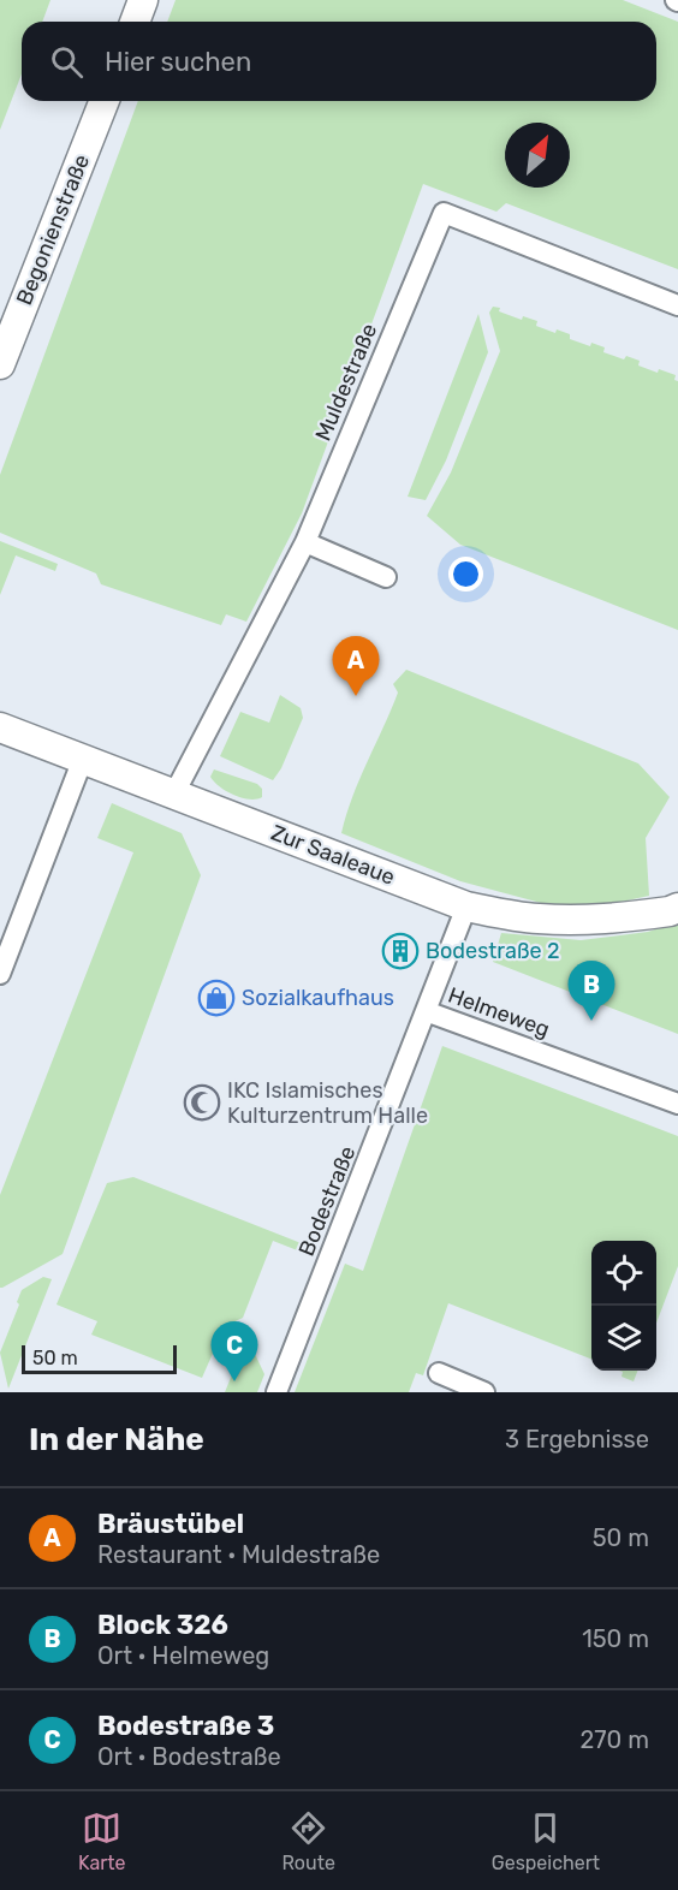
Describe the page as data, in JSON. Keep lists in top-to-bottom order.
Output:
{
  "streets": {
    "street": [
      "Begonienstraße",
      "Muldestraße",
      "Zur Saaleaue",
      "Helmeweg",
      "Bodestraße"
    ]
  },
  "crossings": [
    ["Muldestraße", "Zur Saaleaue"],
    ["Zur Saaleaue", "Bodestraße"],
    ["Helmeweg", "Bodestraße"]
  ],
  "places": {
    "building": ["Bodestraße 2"],
    "shop": ["Sozialkaufhaus"],
    "mosque": ["IKC Islamisches Kulturzentrum Halle"]
  },
  "scale_bar": "50 m",
  "north": "top right",
  "page": {
    "search": "Hier suchen",
    "pins": ["A", "B", "C"],
    "scale": "50 m",
    "heading": ["In der Nähe", "3 Ergebnisse"],
    "list": [
      {
        "mark": "A",
        "name": "Bräustübel",
        "note": "Restaurant · Muldestraße",
        "value": "50 m"
      },
      {
        "mark": "B",
        "name": "Block 326",
        "note": "Ort · Helmeweg",
        "value": "150 m"
      },
      {
        "mark": "C",
        "name": "Bodestraße 3",
        "note": "Ort · Bodestraße",
        "value": "270 m"
      }
    ],
    "nav": ["Karte", "Route", "Gespeichert"]
  }
}
